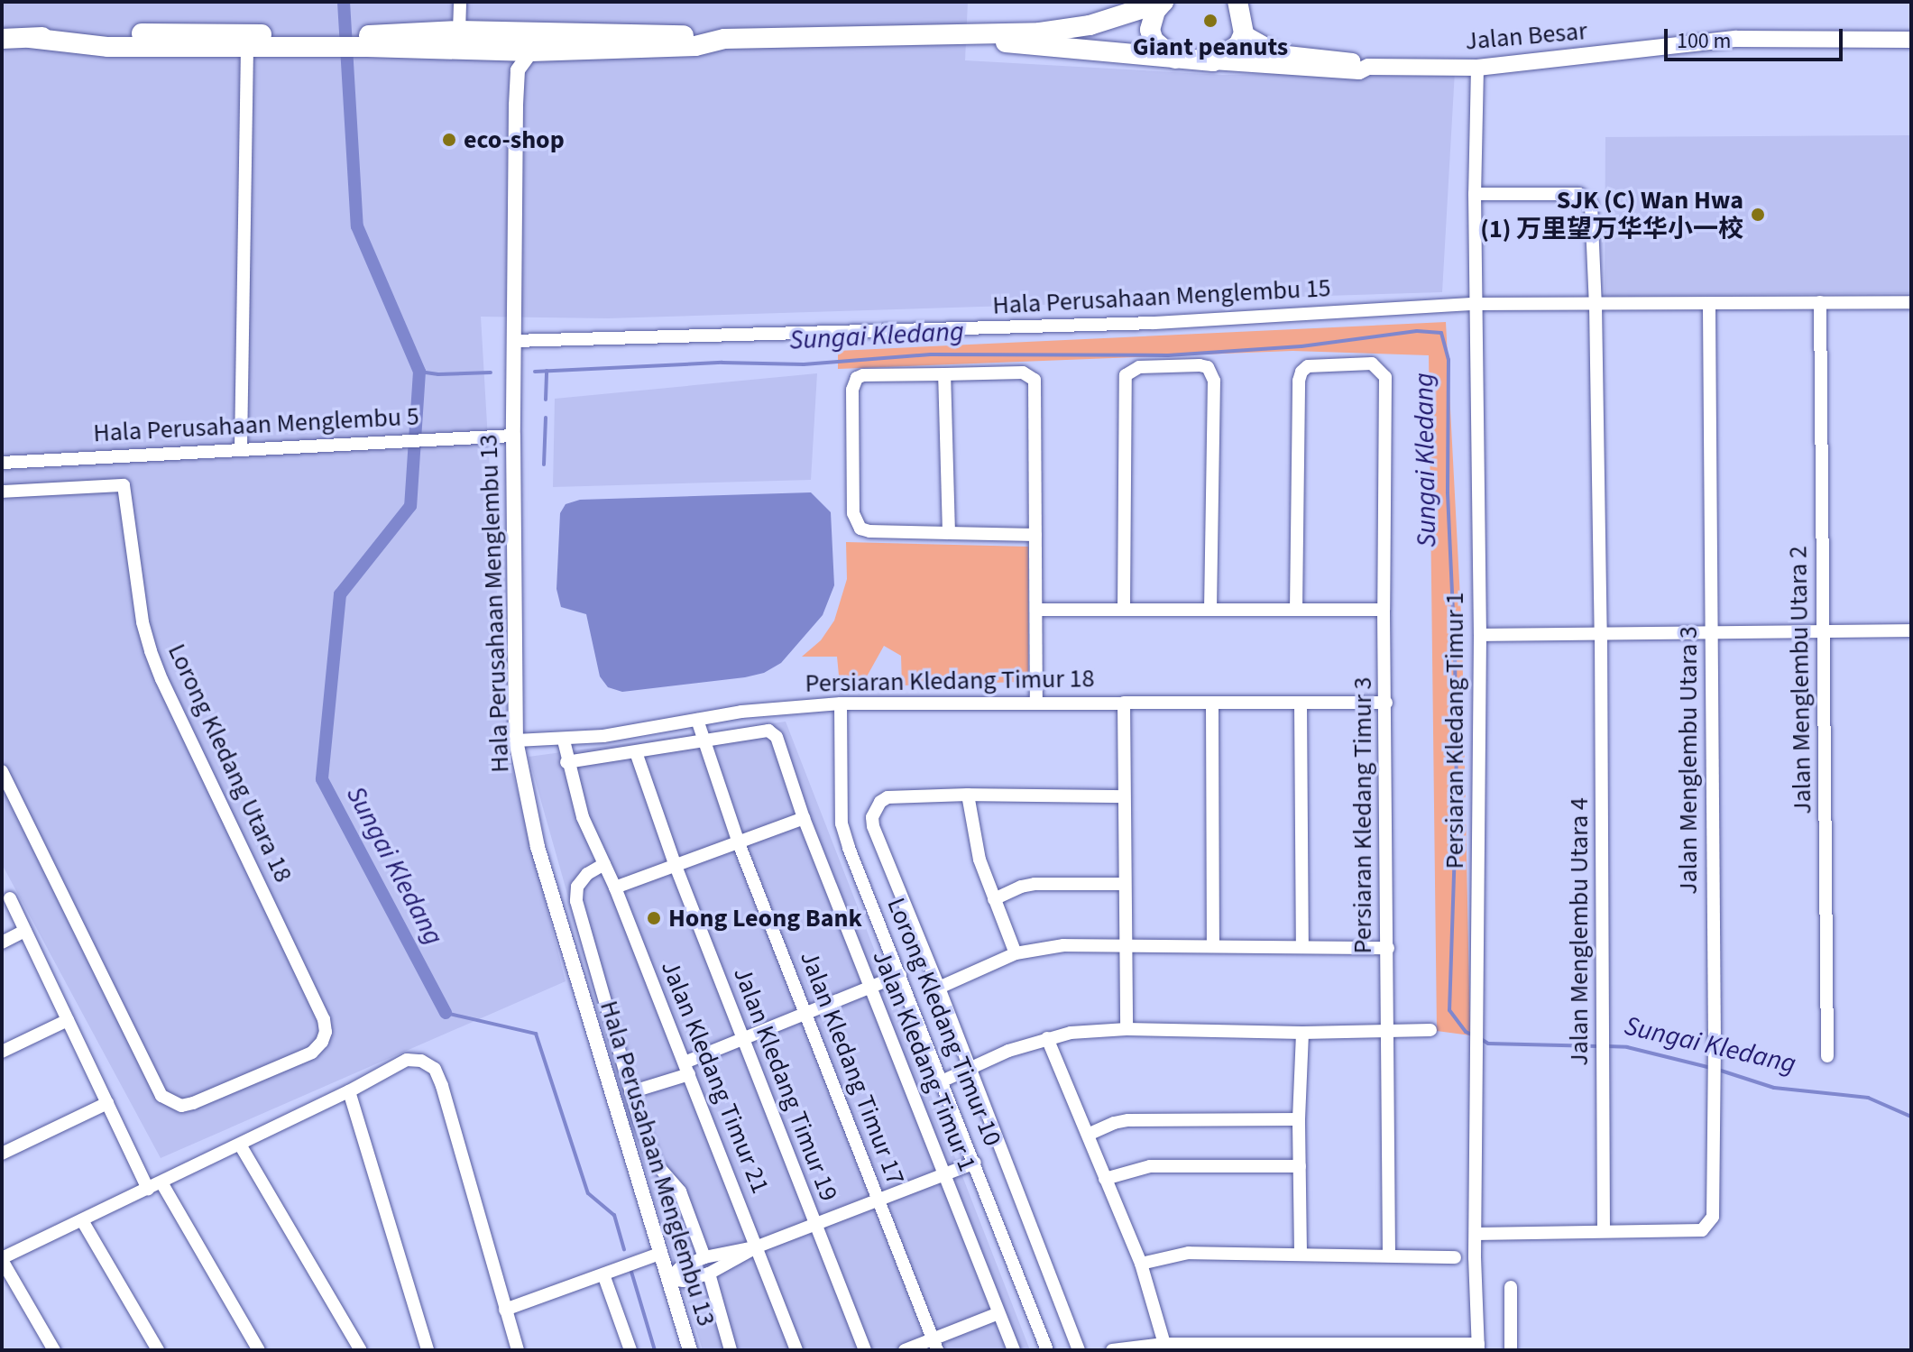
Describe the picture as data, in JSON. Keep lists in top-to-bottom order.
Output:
{
  "streets": {
    "main road": ["Jalan Besar"],
    "street": [
      "Hala Perusahaan Menglembu 15",
      "Hala Perusahaan Menglembu 5",
      "Hala Perusahaan Menglembu 13",
      "Jalan Menglembu Utara 2",
      "Persiaran Kledang Timur 18",
      "Persiaran Kledang Timur 1",
      "Jalan Menglembu Utara 3",
      "Lorong Kledang Utara 18",
      "Persiaran Kledang Timur 3",
      "Jalan Menglembu Utara 4",
      "Lorong Kledang Timur 10",
      "Jalan Kledang Timur 1",
      "Jalan Kledang Timur 17",
      "Jalan Kledang Timur 21",
      "Jalan Kledang Timur 19"
    ]
  },
  "crossings": [
    ["Jalan Besar", "Persiaran Kledang Timur 1"],
    ["Hala Perusahaan Menglembu 15", "Hala Perusahaan Menglembu 13"],
    ["Hala Perusahaan Menglembu 15", "Jalan Menglembu Utara 2"],
    ["Hala Perusahaan Menglembu 15", "Persiaran Kledang Timur 1"],
    ["Hala Perusahaan Menglembu 15", "Jalan Menglembu Utara 3"],
    ["Hala Perusahaan Menglembu 15", "Jalan Menglembu Utara 4"],
    ["Hala Perusahaan Menglembu 5", "Hala Perusahaan Menglembu 13"],
    ["Hala Perusahaan Menglembu 13", "Persiaran Kledang Timur 18"],
    ["Persiaran Kledang Timur 18", "Persiaran Kledang Timur 3"],
    ["Persiaran Kledang Timur 18", "Lorong Kledang Timur 10"],
    ["Persiaran Kledang Timur 18", "Jalan Kledang Timur 17"],
    ["Persiaran Kledang Timur 18", "Jalan Kledang Timur 21"],
    ["Persiaran Kledang Timur 1", "Jalan Menglembu Utara 4"],
    ["Jalan Menglembu Utara 3", "Jalan Menglembu Utara 4"],
    ["Jalan Kledang Timur 1", "Jalan Kledang Timur 17"]
  ],
  "water": ["Sungai Kledang"],
  "places": [
    "Giant peanuts",
    "eco-shop",
    "SJK (C) Wan Hwa (1) 万里望万华华小一校",
    "Hong Leong Bank"
  ],
  "scale_bar": "100 m"
}
